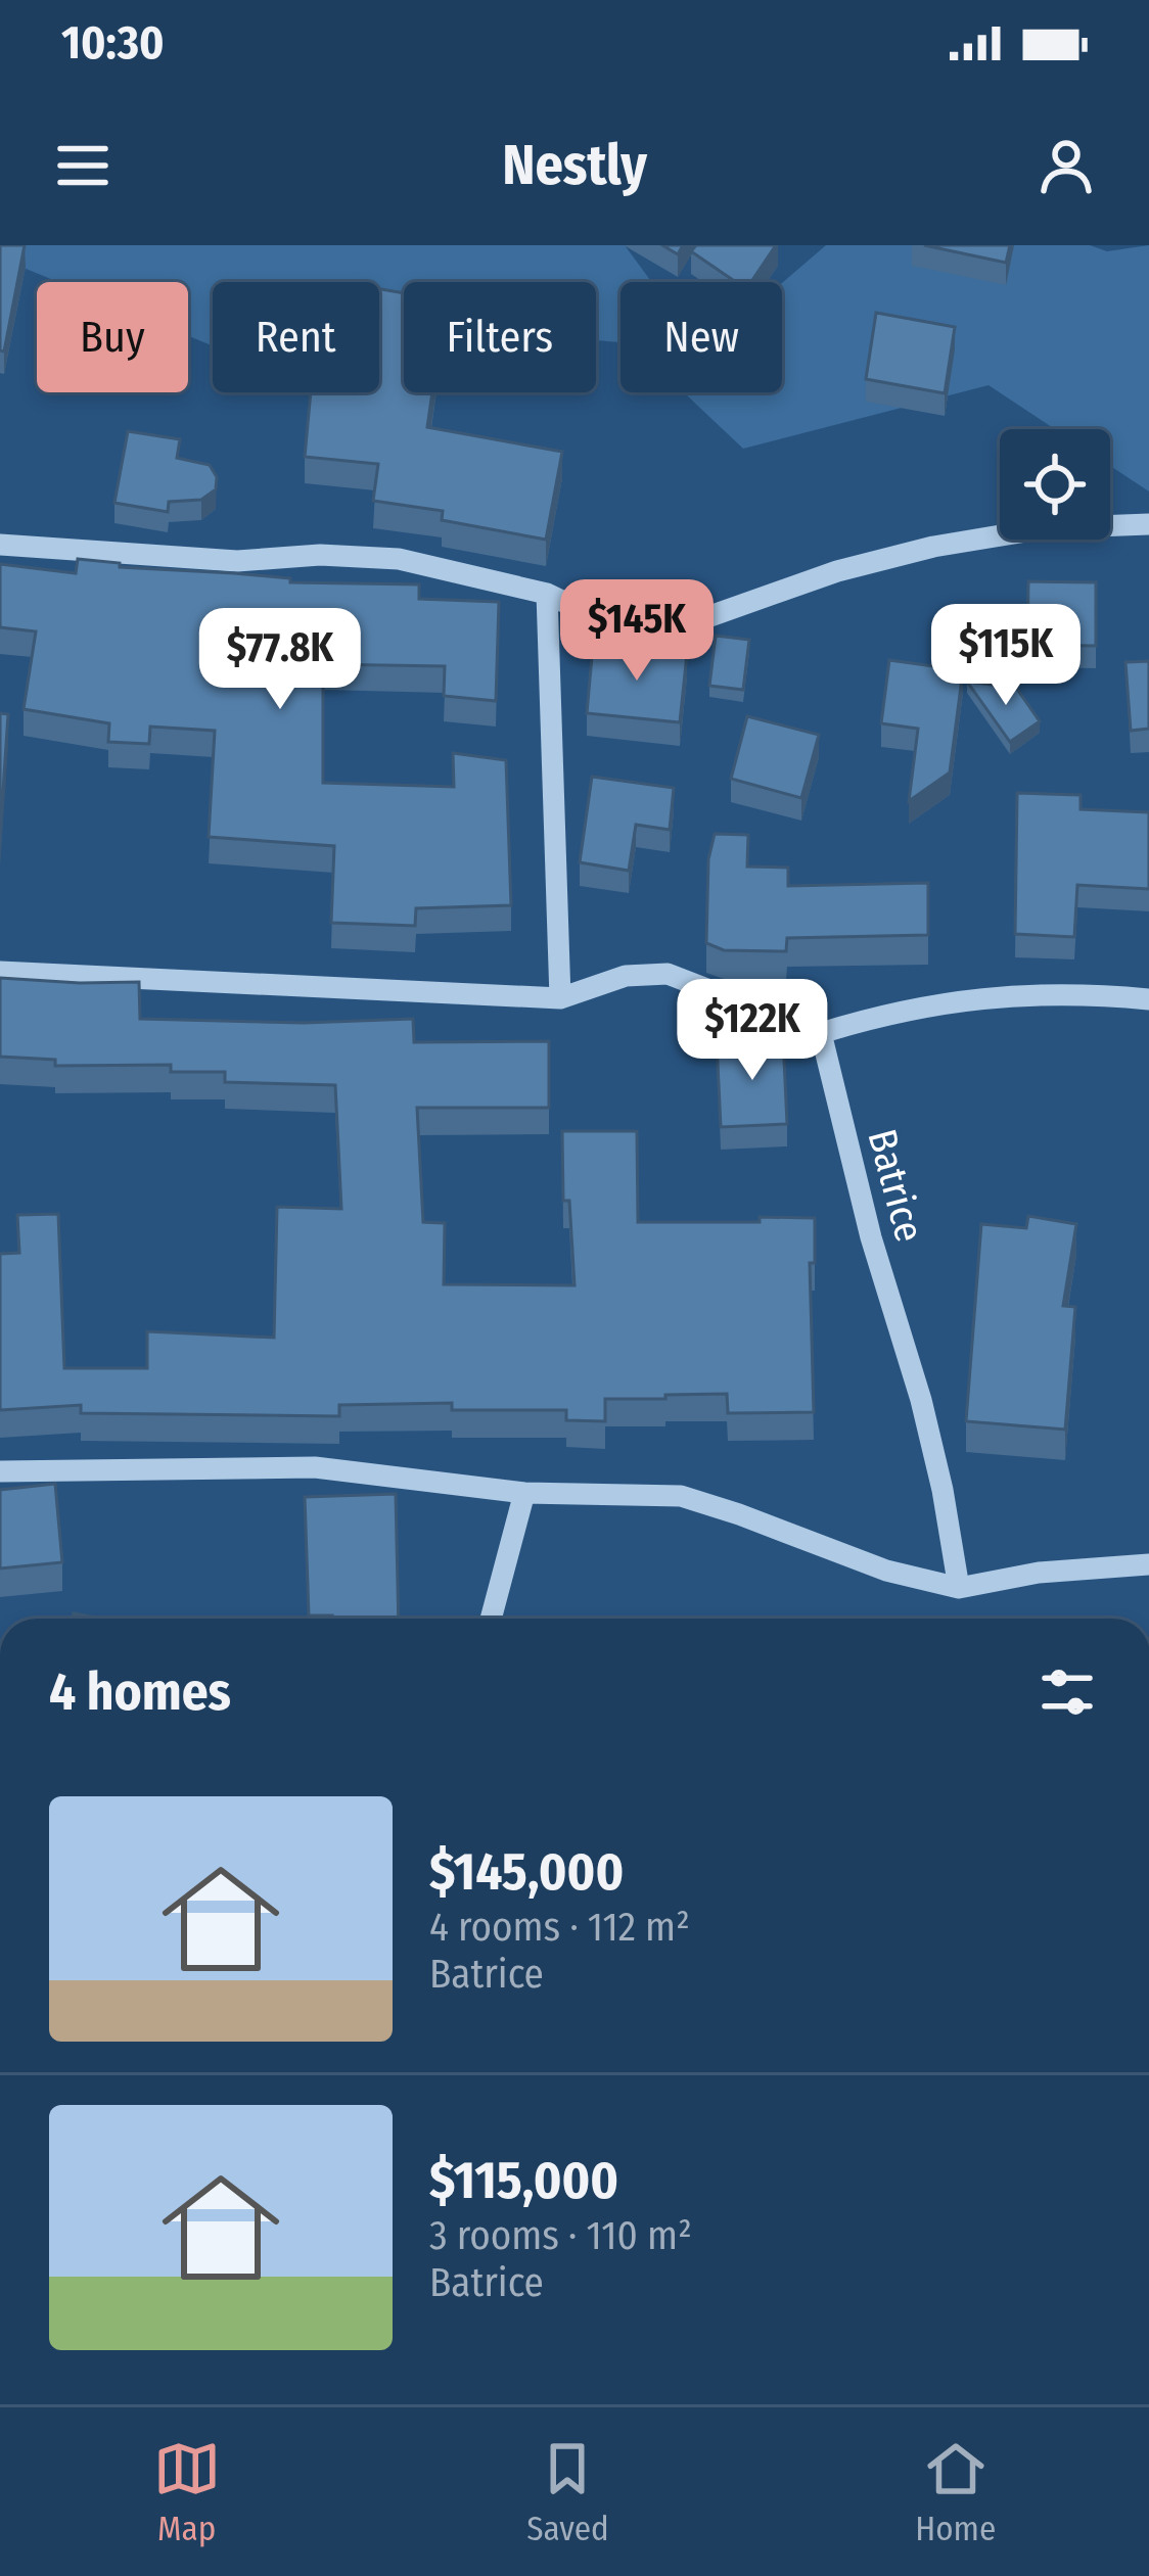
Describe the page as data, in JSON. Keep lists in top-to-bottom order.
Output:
{
  "streets": {
    "street": ["Batrice"]
  },
  "page": {
    "status": "10:30",
    "header": "Nestly",
    "chip": [
      "Buy",
      "Rent",
      "Filters",
      "New"
    ],
    "price": [
      "$145K",
      "$115K",
      "$77.8K",
      "$122K"
    ],
    "heading": "4 homes",
    "list": [
      {
        "name": "$145,000",
        "note": "4 rooms · 112 m² · Batrice"
      },
      {
        "name": "$115,000",
        "note": "3 rooms · 110 m² · Batrice"
      }
    ],
    "tabs": ["Map", "Saved", "Home"]
  }
}
